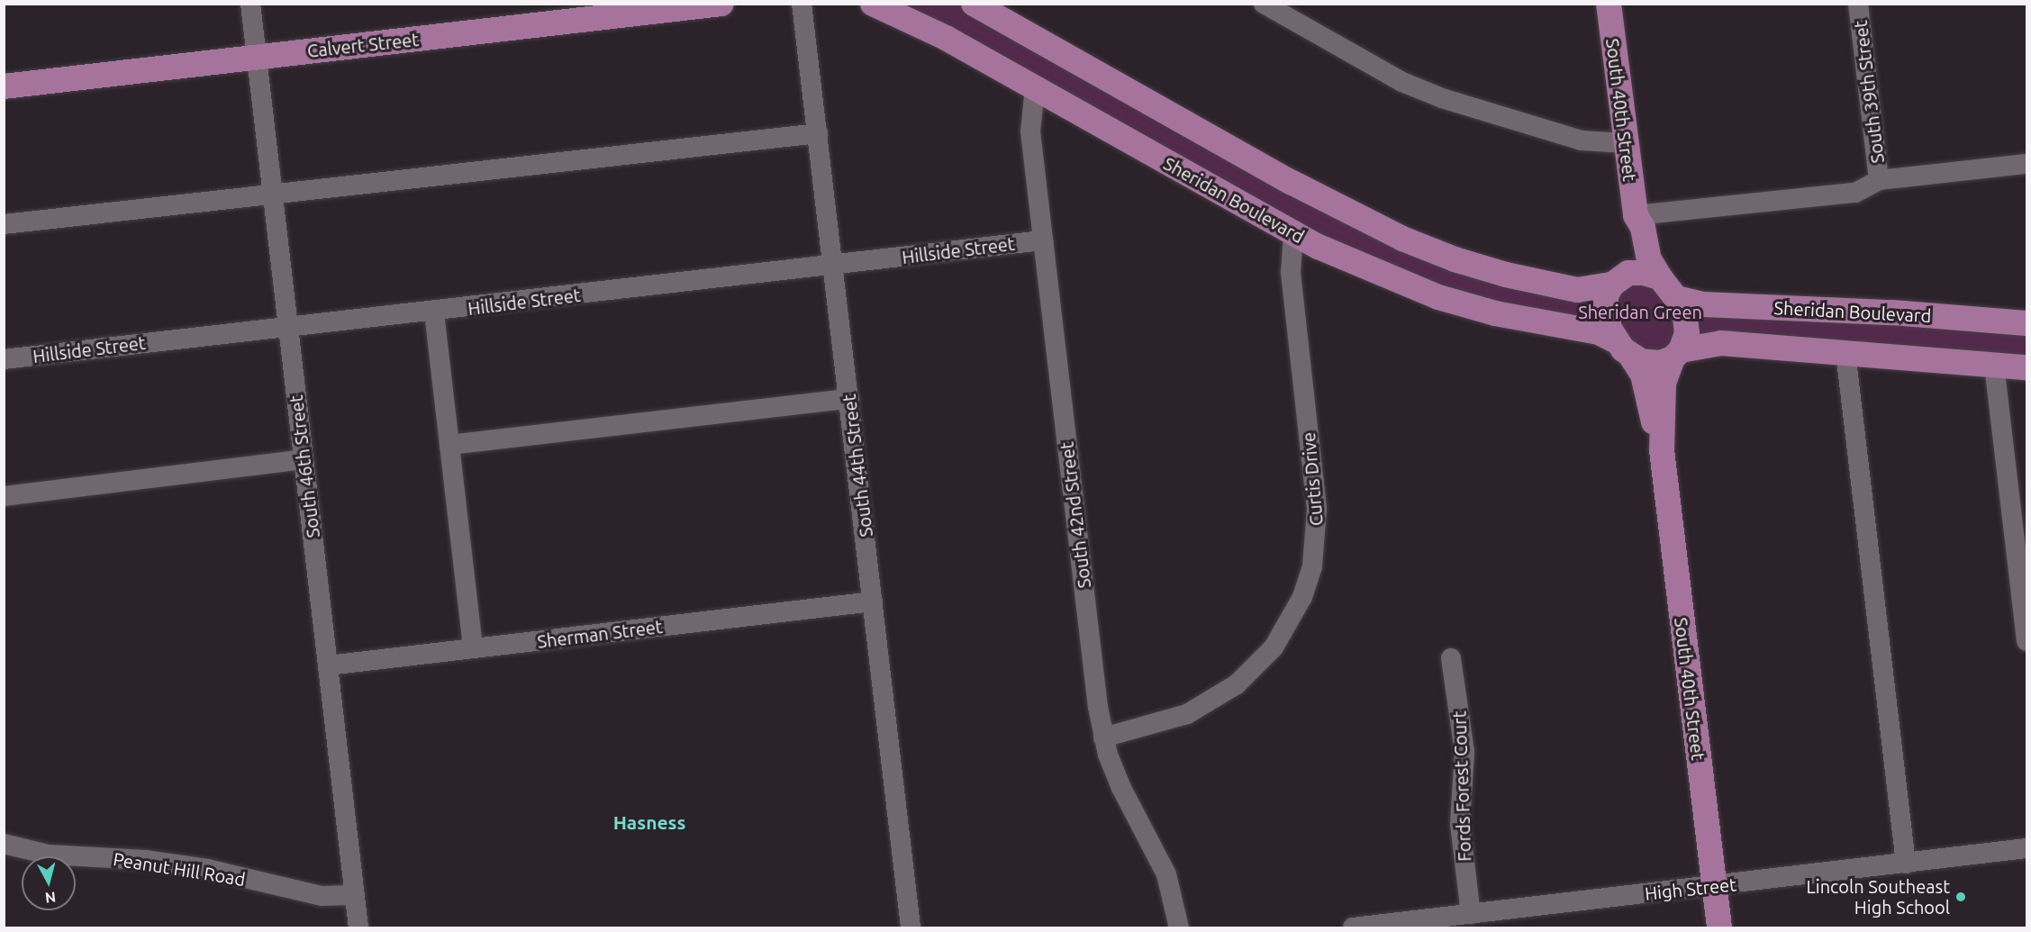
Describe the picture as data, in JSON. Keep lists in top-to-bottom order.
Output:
{
  "streets": {
    "main road": ["Calvert Street", "South 40th Street", "Sheridan Boulevard"],
    "street": [
      "South 39th Street",
      "Hillside Street",
      "South 44th Street",
      "South 46th Street",
      "Curtis Drive",
      "South 42nd Street",
      "Sherman Street",
      "Fords Forest Court",
      "Peanut Hill Road",
      "High Street"
    ]
  },
  "crossings": [
    ["Calvert Street", "South 46th Street"],
    ["South 40th Street", "Sheridan Boulevard"],
    ["South 40th Street", "High Street"],
    ["Sheridan Boulevard", "Curtis Drive"],
    ["Sheridan Boulevard", "South 42nd Street"],
    ["Hillside Street", "South 44th Street"],
    ["Hillside Street", "South 46th Street"],
    ["Hillside Street", "South 42nd Street"],
    ["South 44th Street", "Sherman Street"],
    ["South 46th Street", "Sherman Street"],
    ["South 46th Street", "Peanut Hill Road"],
    ["Curtis Drive", "South 42nd Street"],
    ["Fords Forest Court", "High Street"]
  ],
  "districts": ["Hasness"],
  "parks": ["Sheridan Green"],
  "places": ["Lincoln Southeast High School"],
  "north": "bottom"
}
